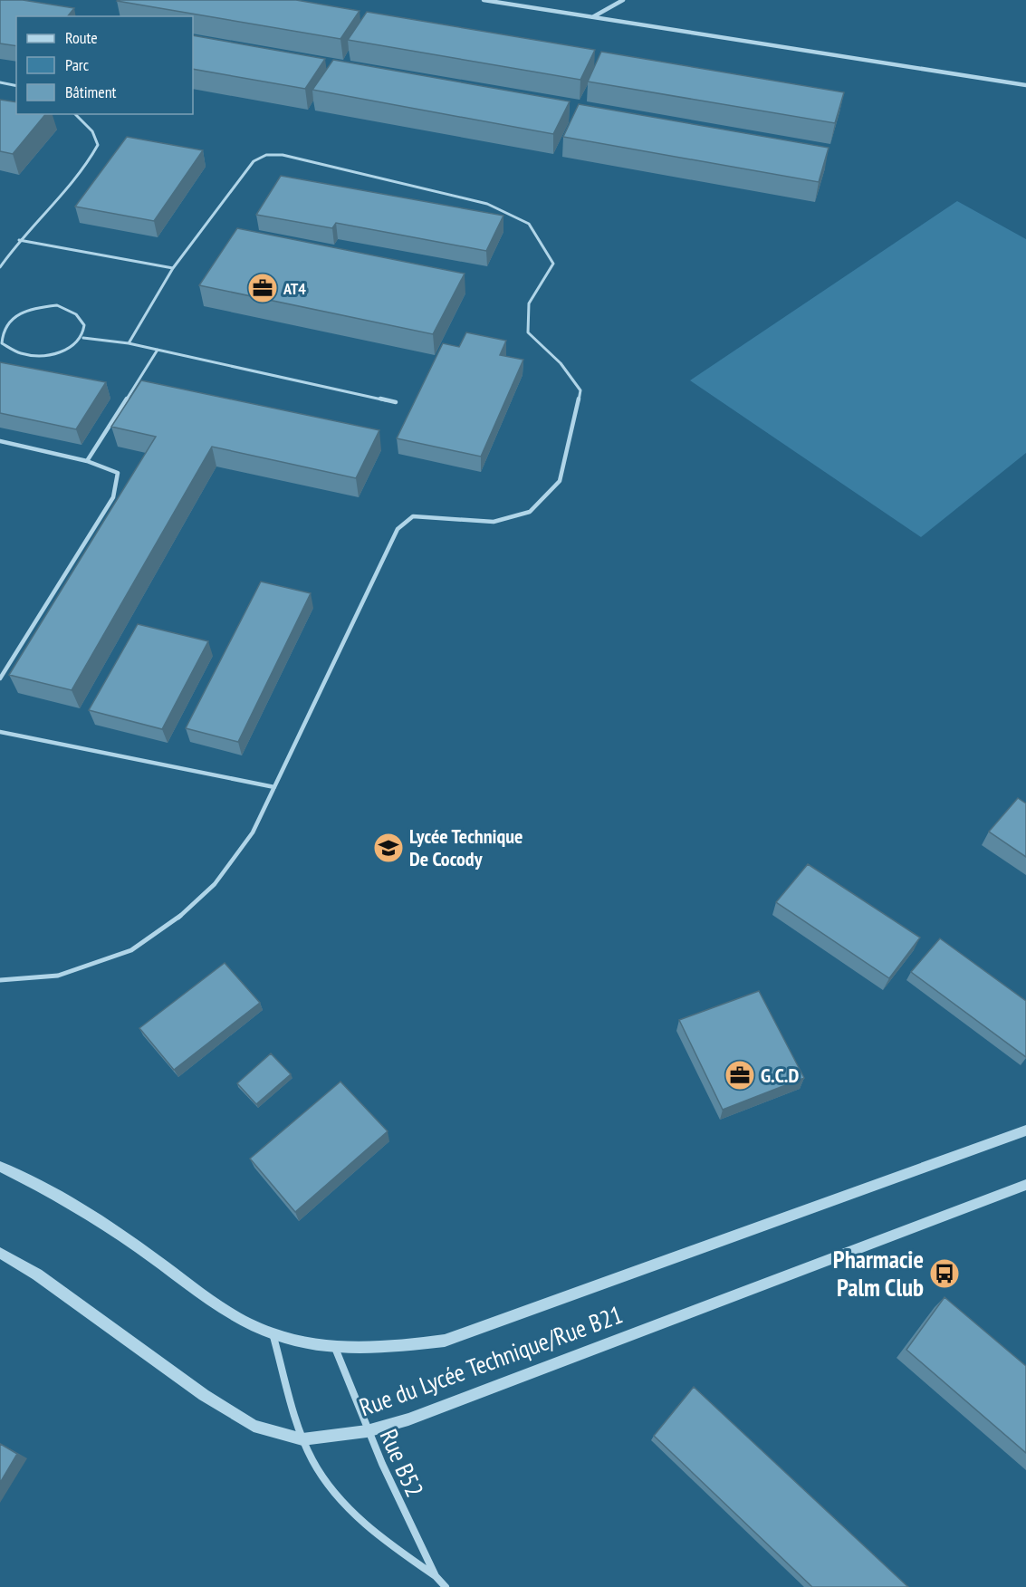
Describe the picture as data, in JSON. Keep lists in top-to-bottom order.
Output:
{
  "streets": {
    "street": ["Rue du Lycée Technique/Rue B21", "Rue B52"]
  },
  "crossings": [
    ["Rue du Lycée Technique/Rue B21", "Rue B52"]
  ],
  "places": {
    "office": ["AT4", "G.C.D"],
    "school or university": ["Lycée Technique De Cocody"],
    "bus stop": ["Pharmacie Palm Club"]
  },
  "legend": ["Route", "Parc", "Bâtiment"]
}
